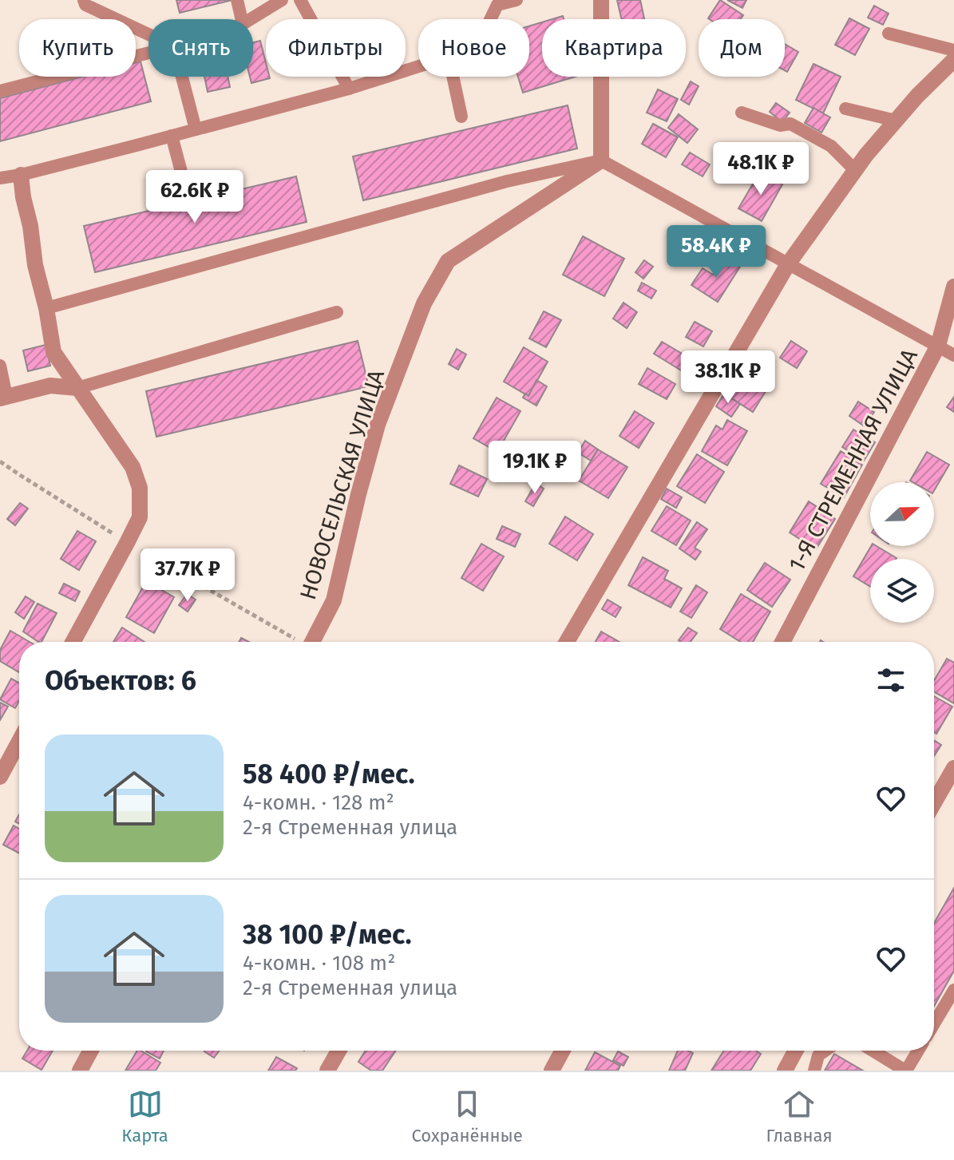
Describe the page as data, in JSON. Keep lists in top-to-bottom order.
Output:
{
  "streets": {
    "street": ["1-Я СТРЕМЕННАЯ УЛИЦА", "НОВОСЕЛЬСКАЯ УЛИЦА"]
  },
  "north": "right",
  "page": {
    "chip": [
      "Купить",
      "Снять",
      "Фильтры",
      "Новое",
      "Квартира",
      "Дом"
    ],
    "price": [
      "48.1K ₽",
      "62.6K ₽",
      "58.4K ₽",
      "38.1K ₽",
      "19.1K ₽",
      "37.7K ₽"
    ],
    "heading": "Объектов: 6",
    "list": [
      {
        "name": "58 400 ₽/мес.",
        "note": "4-комн. · 128 m² · 2-я Стременная улица"
      },
      {
        "name": "38 100 ₽/мес.",
        "note": "4-комн. · 108 m² · 2-я Стременная улица"
      }
    ],
    "tabs": ["Карта", "Сохранённые", "Главная"]
  }
}
